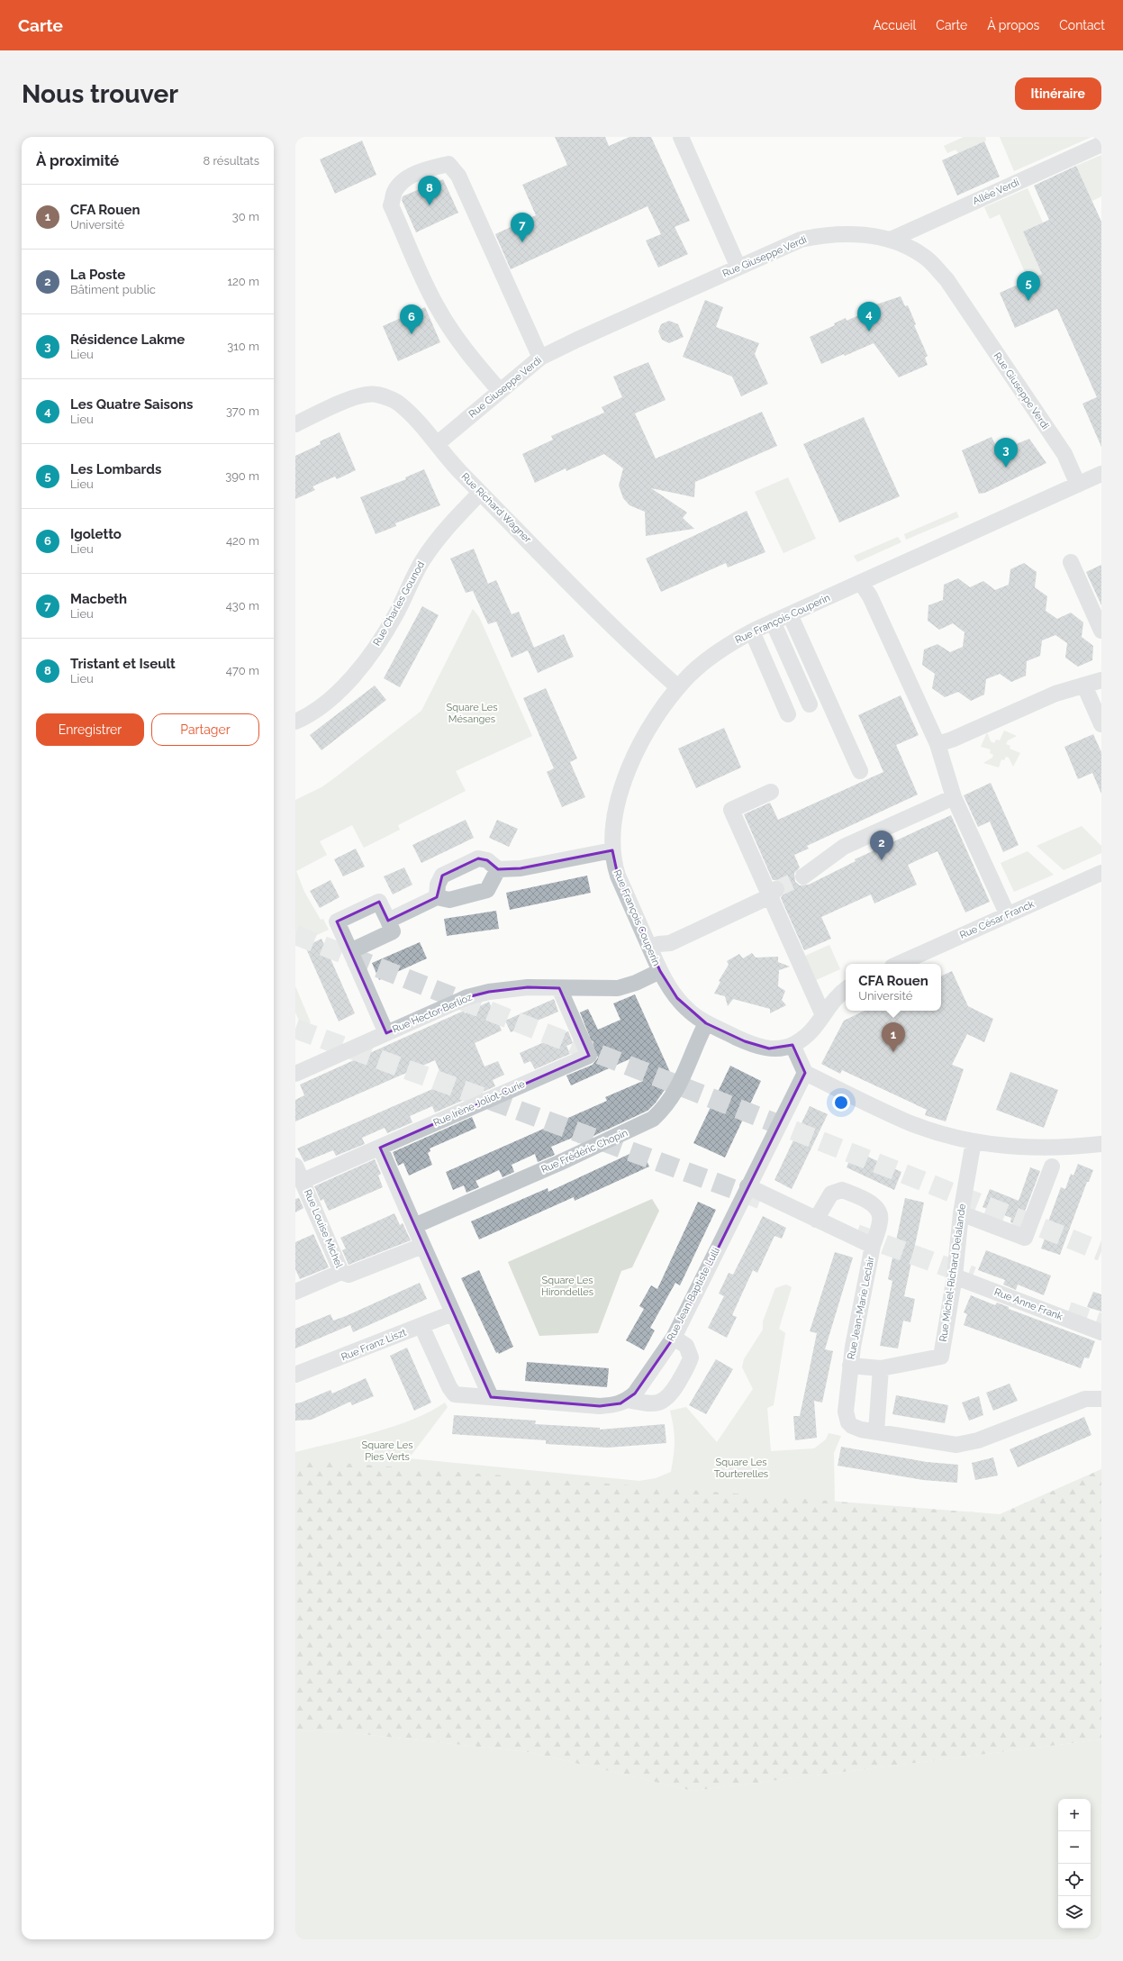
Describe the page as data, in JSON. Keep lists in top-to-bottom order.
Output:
{
  "streets": {
    "street": [
      "Allée Verdi",
      "Rue Giuseppe Verdi",
      "Rue Richard Wagner",
      "Rue Charles Gounod",
      "Rue François Couperin",
      "Rue César Franck",
      "Rue Hector Berlioz",
      "Rue Irène Joliot-Curie",
      "Rue Frédéric Chopin",
      "Rue Louise Michel",
      "Rue Michel-Richard Delalande",
      "Rue Jean Baptiste Lulli",
      "Rue Anne Frank",
      "Rue Jean-Marie Leclair",
      "Rue Franz Liszt"
    ]
  },
  "crossings": [
    ["Allée Verdi", "Rue Giuseppe Verdi"],
    ["Rue Giuseppe Verdi", "Rue Richard Wagner"],
    ["Rue Giuseppe Verdi", "Rue François Couperin"],
    ["Rue Richard Wagner", "Rue Charles Gounod"],
    ["Rue Richard Wagner", "Rue François Couperin"],
    ["Rue François Couperin", "Rue Hector Berlioz"],
    ["Rue François Couperin", "Rue Frédéric Chopin"],
    ["Rue Hector Berlioz", "Rue Irène Joliot-Curie"],
    ["Rue Irène Joliot-Curie", "Rue Louise Michel"],
    ["Rue Michel-Richard Delalande", "Rue Anne Frank"],
    ["Rue Michel-Richard Delalande", "Rue Jean-Marie Leclair"],
    ["Rue Jean Baptiste Lulli", "Rue Jean-Marie Leclair"]
  ],
  "parks": [
    "Square Les Mésanges",
    "Square Les Hirondelles",
    "Square Les Pies Verts",
    "Square Les Tourterelles"
  ],
  "page": {
    "header": "Carte",
    "nav": [
      "Accueil",
      "Carte",
      "À propos",
      "Contact"
    ],
    "buttons": [
      "Itinéraire",
      ["Enregistrer", "Partager"]
    ],
    "title": "Nous trouver",
    "heading": ["À proximité", "8 résultats"],
    "pins": [
      "8",
      "7",
      "5",
      "4",
      "6",
      "3",
      "2",
      "1"
    ],
    "list": [
      {
        "mark": "1",
        "name": "CFA Rouen",
        "note": "Université",
        "value": "30 m"
      },
      {
        "mark": "2",
        "name": "La Poste",
        "note": "Bâtiment public",
        "value": "120 m"
      },
      {
        "mark": "3",
        "name": "Résidence Lakme",
        "note": "Lieu",
        "value": "310 m"
      },
      {
        "mark": "4",
        "name": "Les Quatre Saisons",
        "note": "Lieu",
        "value": "370 m"
      },
      {
        "mark": "5",
        "name": "Les Lombards",
        "note": "Lieu",
        "value": "390 m"
      },
      {
        "mark": "6",
        "name": "Igoletto",
        "note": "Lieu",
        "value": "420 m"
      },
      {
        "mark": "7",
        "name": "Macbeth",
        "note": "Lieu",
        "value": "430 m"
      },
      {
        "mark": "8",
        "name": "Tristant et Iseult",
        "note": "Lieu",
        "value": "470 m"
      }
    ],
    "popup": ["CFA Rouen", "Université"],
    "map_buttons": ["+", "−"]
  }
}
